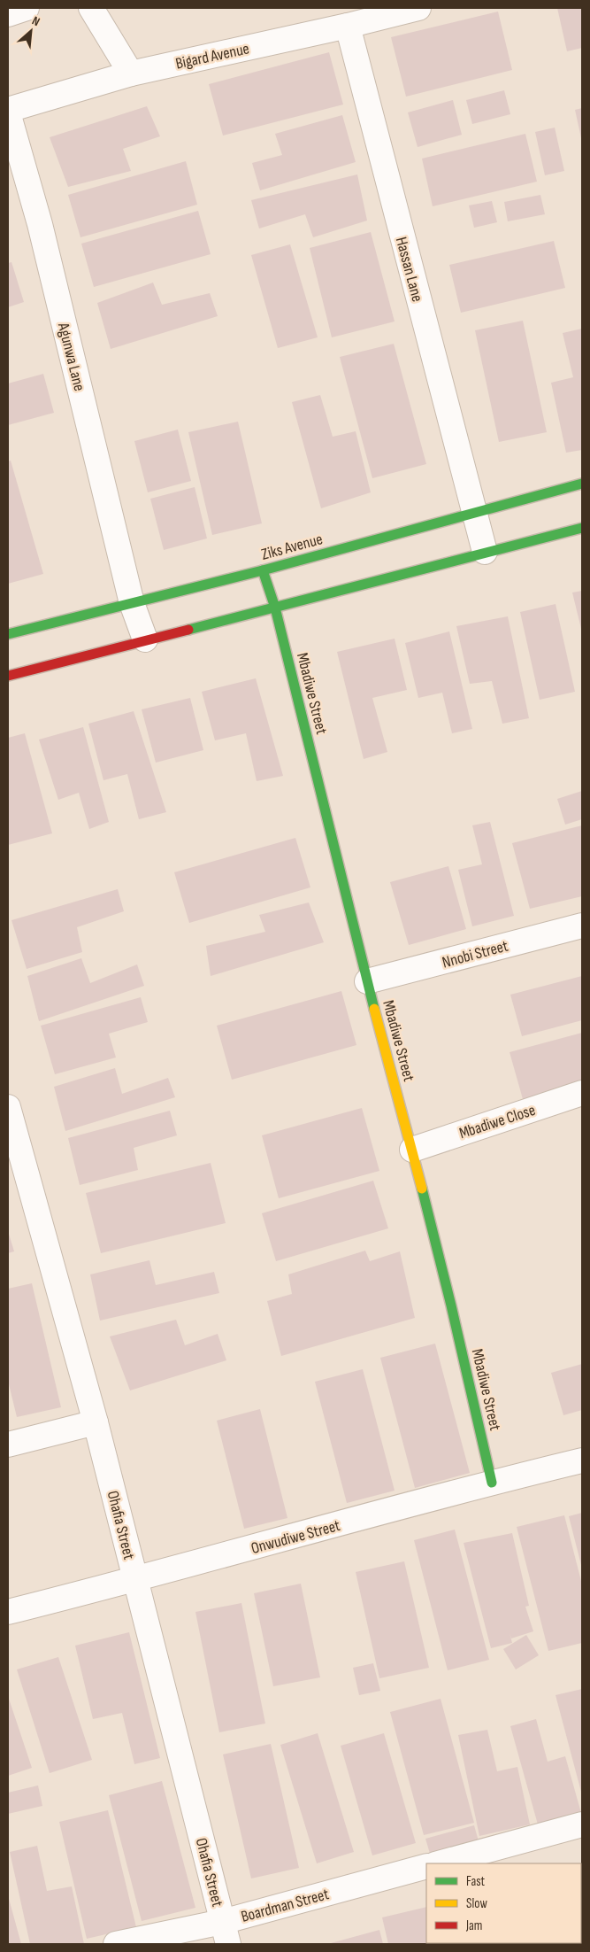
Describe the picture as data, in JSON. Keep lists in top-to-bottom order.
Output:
{
  "streets": {
    "main road": ["Ziks Avenue", "Mbadiwe Street"],
    "street": [
      "Bigard Avenue",
      "Hassan Lane",
      "Agunwa Lane",
      "Nnobi Street",
      "Mbadiwe Close",
      "Ohafia Street",
      "Onwudiwe Street",
      "Boardman Street"
    ]
  },
  "crossings": [
    ["Bigard Avenue", "Hassan Lane"],
    ["Bigard Avenue", "Agunwa Lane"],
    ["Hassan Lane", "Ziks Avenue"],
    ["Agunwa Lane", "Ziks Avenue"],
    ["Ziks Avenue", "Mbadiwe Street"],
    ["Mbadiwe Street", "Nnobi Street"],
    ["Mbadiwe Street", "Mbadiwe Close"],
    ["Mbadiwe Street", "Onwudiwe Street"],
    ["Ohafia Street", "Onwudiwe Street"],
    ["Ohafia Street", "Boardman Street"]
  ],
  "legend": ["Fast", "Slow", "Jam"],
  "north": "top right"
}
